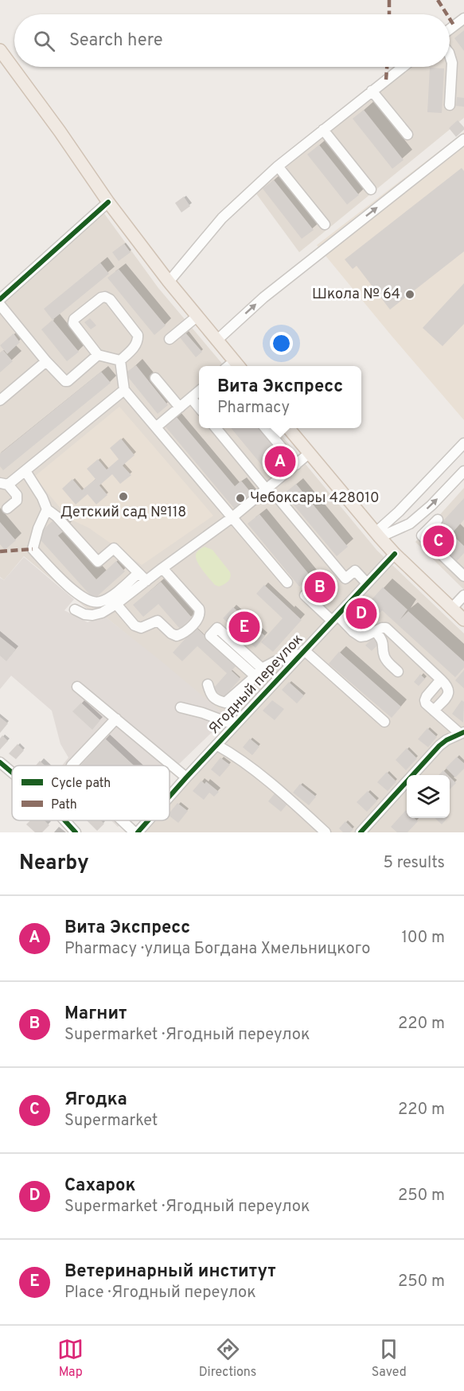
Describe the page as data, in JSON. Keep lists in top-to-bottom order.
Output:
{
  "streets": {
    "street": ["Ягодный переулок"]
  },
  "places": ["Школа № 64", "Детский сад №118", "Чебоксары 428010"],
  "legend": ["Cycle path", "Path"],
  "page": {
    "search": "Search here",
    "popup": ["Вита Экспресс", "Pharmacy"],
    "pins": [
      "A",
      "C",
      "B",
      "D",
      "E"
    ],
    "heading": ["Nearby", "5 results"],
    "list": [
      {
        "mark": "A",
        "name": "Вита Экспресс",
        "note": "Pharmacy · улица Богдана Хмельницкого",
        "value": "100 m"
      },
      {
        "mark": "B",
        "name": "Магнит",
        "note": "Supermarket · Ягодный переулок",
        "value": "220 m"
      },
      {
        "mark": "C",
        "name": "Ягодка",
        "note": "Supermarket",
        "value": "220 m"
      },
      {
        "mark": "D",
        "name": "Сахарок",
        "note": "Supermarket · Ягодный переулок",
        "value": "250 m"
      },
      {
        "mark": "E",
        "name": "Ветеринарный институт",
        "note": "Place · Ягодный переулок",
        "value": "250 m"
      }
    ],
    "nav": ["Map", "Directions", "Saved"]
  }
}
